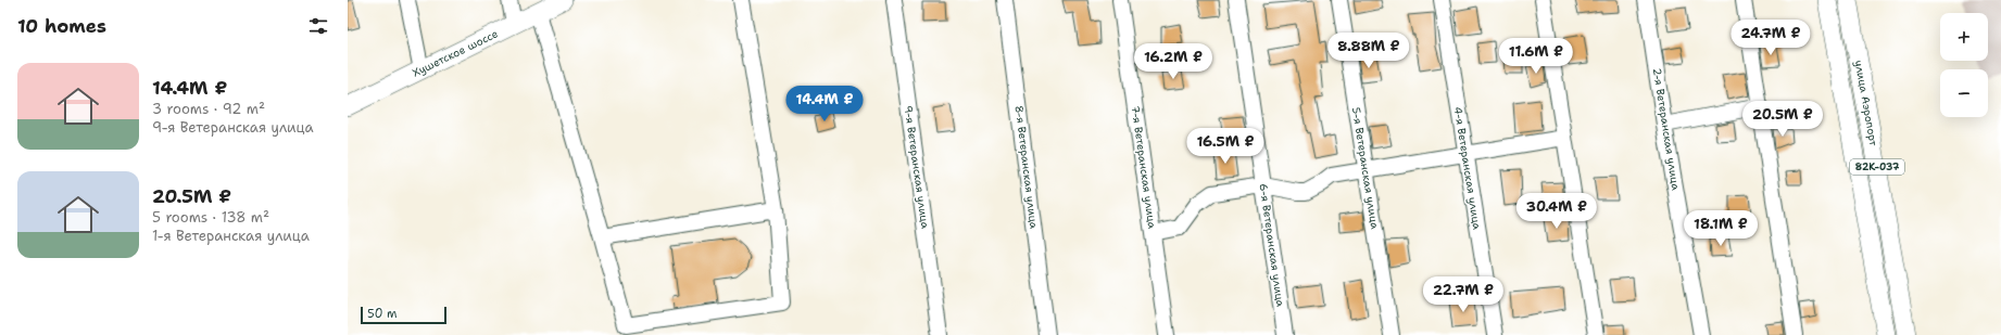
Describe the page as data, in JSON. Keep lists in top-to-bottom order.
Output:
{
  "streets": {
    "main road": ["Хушетское шоссе", "улица Аэропорт", "82К-037"],
    "street": [
      "2-я Ветеранская улица",
      "9-я Ветеранская улица",
      "8-я Ветеранская улица",
      "7-я Ветеранская улица",
      "5-я Ветеранская улица",
      "4-я Ветеранская улица",
      "6-я Ветеранская улица"
    ]
  },
  "scale_bar": "50 m",
  "page": {
    "heading": "10 homes",
    "map_buttons": ["+", "−"],
    "price": [
      "24.7M ₽",
      "8.88M ₽",
      "11.6M ₽",
      "16.2M ₽",
      "14.4M ₽",
      "20.5M ₽",
      "16.5M ₽",
      "30.4M ₽",
      "18.1M ₽",
      "22.7M ₽"
    ],
    "list": [
      {
        "name": "14.4M ₽",
        "note": "3 rooms · 92 m² · 9-я Ветеранская улица"
      },
      {
        "name": "20.5M ₽",
        "note": "5 rooms · 138 m² · 1-я Ветеранская улица"
      }
    ],
    "scale": "50 m"
  }
}
